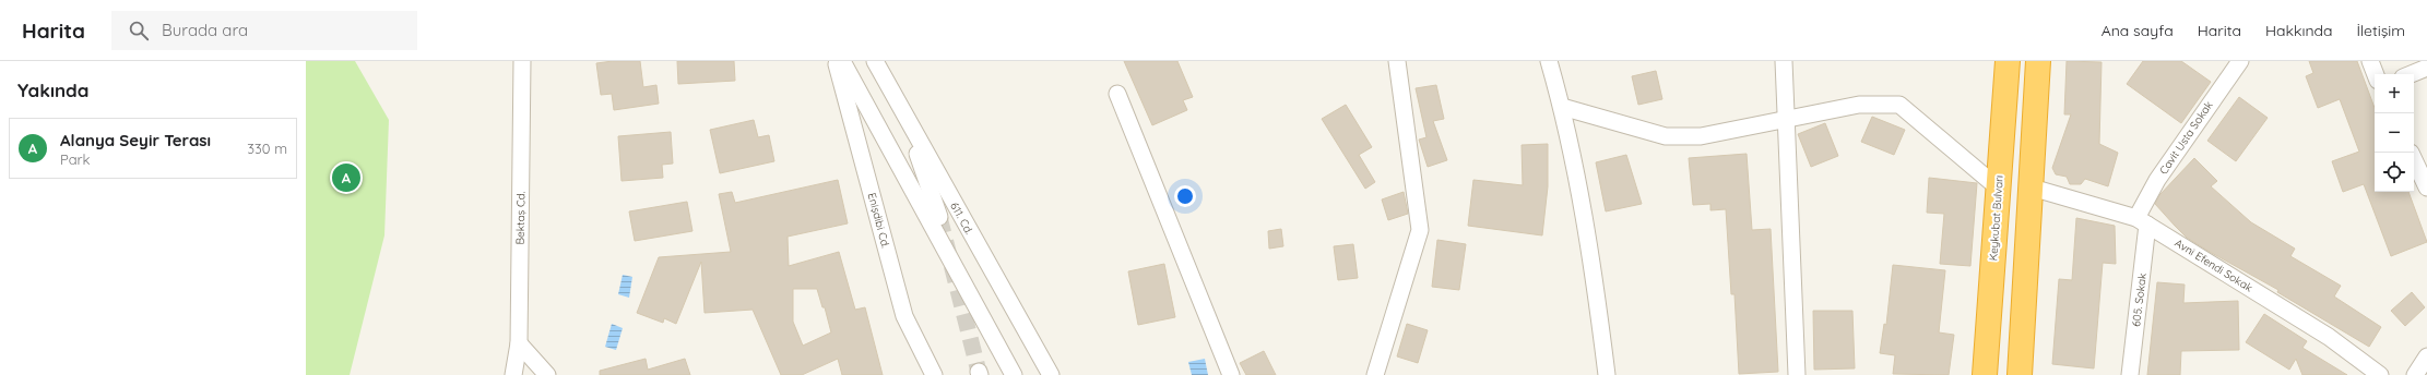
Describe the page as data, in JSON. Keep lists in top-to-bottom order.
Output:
{
  "streets": {
    "highway": ["Keykubat Bulvarı"],
    "street": [
      "Cavit Usta Sokak",
      "Bektaş Cd.",
      "611. Cd.",
      "Enişdibi Cd.",
      "Avni Efendi Sokak",
      "605. Sokak"
    ]
  },
  "crossings": [
    ["Cavit Usta Sokak", "Avni Efendi Sokak"],
    ["Cavit Usta Sokak", "605. Sokak"],
    ["Avni Efendi Sokak", "605. Sokak"]
  ],
  "page": {
    "header": "Harita",
    "search": "Burada ara",
    "nav": [
      "Ana sayfa",
      "Harita",
      "Hakkında",
      "İletişim"
    ],
    "heading": "Yakında",
    "map_buttons": ["+", "−"],
    "list": [
      {
        "mark": "A",
        "name": "Alanya Seyir Terası",
        "note": "Park",
        "value": "330 m"
      }
    ],
    "pins": "A"
  }
}
